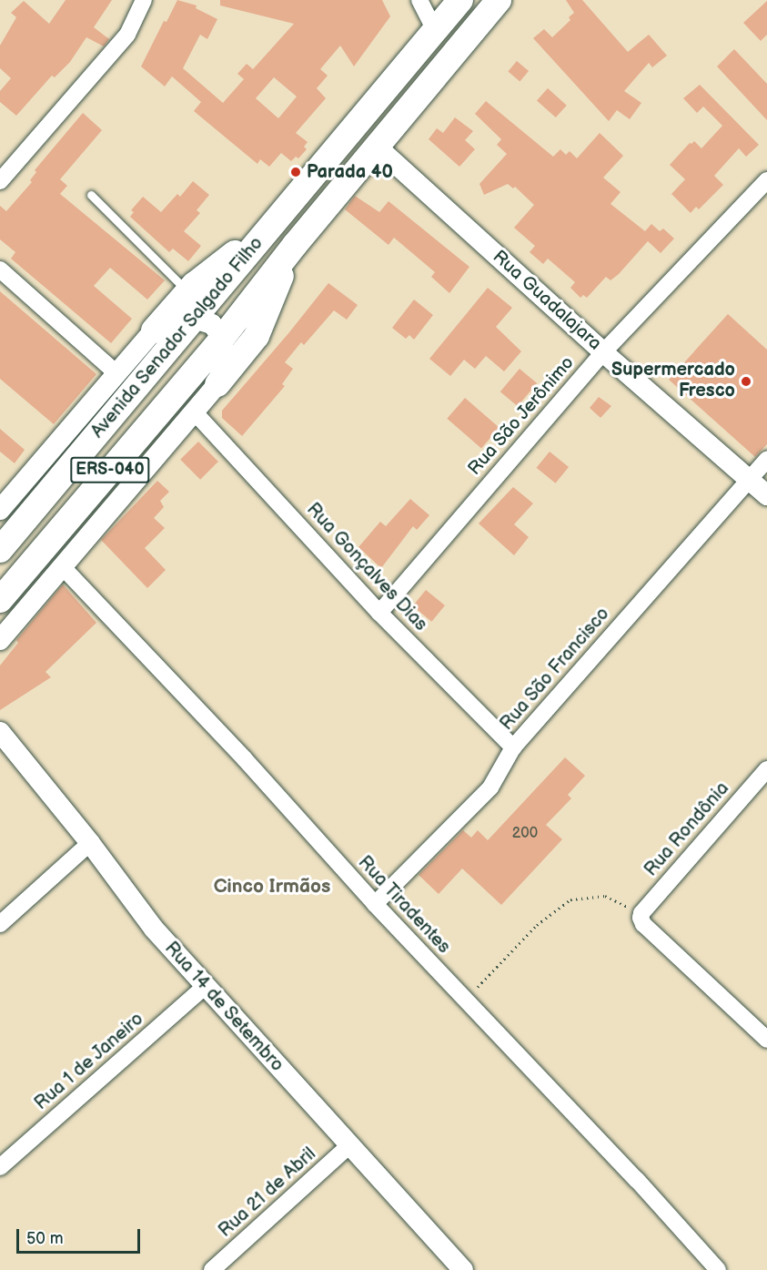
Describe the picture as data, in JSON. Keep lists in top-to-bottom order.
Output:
{
  "streets": {
    "main road": ["Avenida Senador Salgado Filho", "ERS-040"],
    "street": [
      "Rua Guadalajara",
      "Rua São Jerônimo",
      "Rua Gonçalves Dias",
      "Rua São Francisco",
      "Rua Rondônia",
      "Rua Tiradentes",
      "Rua 14 de Setembro",
      "Rua 1 de Janeiro",
      "Rua 21 de Abril"
    ]
  },
  "crossings": [
    ["Rua Guadalajara", "Avenida Senador Salgado Filho"],
    ["Rua Guadalajara", "Rua São Jerônimo"],
    ["Rua Guadalajara", "Rua São Francisco"],
    ["Avenida Senador Salgado Filho", "Rua Gonçalves Dias"],
    ["Avenida Senador Salgado Filho", "Rua Tiradentes"],
    ["Rua São Jerônimo", "Rua Gonçalves Dias"],
    ["Rua Gonçalves Dias", "Rua São Francisco"],
    ["Rua São Francisco", "Rua Tiradentes"],
    ["Rua 14 de Setembro", "Rua 1 de Janeiro"],
    ["Rua 14 de Setembro", "Rua 21 de Abril"]
  ],
  "districts": ["Cinco Irmãos"],
  "places": ["Parada 40", "Supermercado Fresco"],
  "house_numbers": ["200"],
  "scale_bar": "50 m"
}
